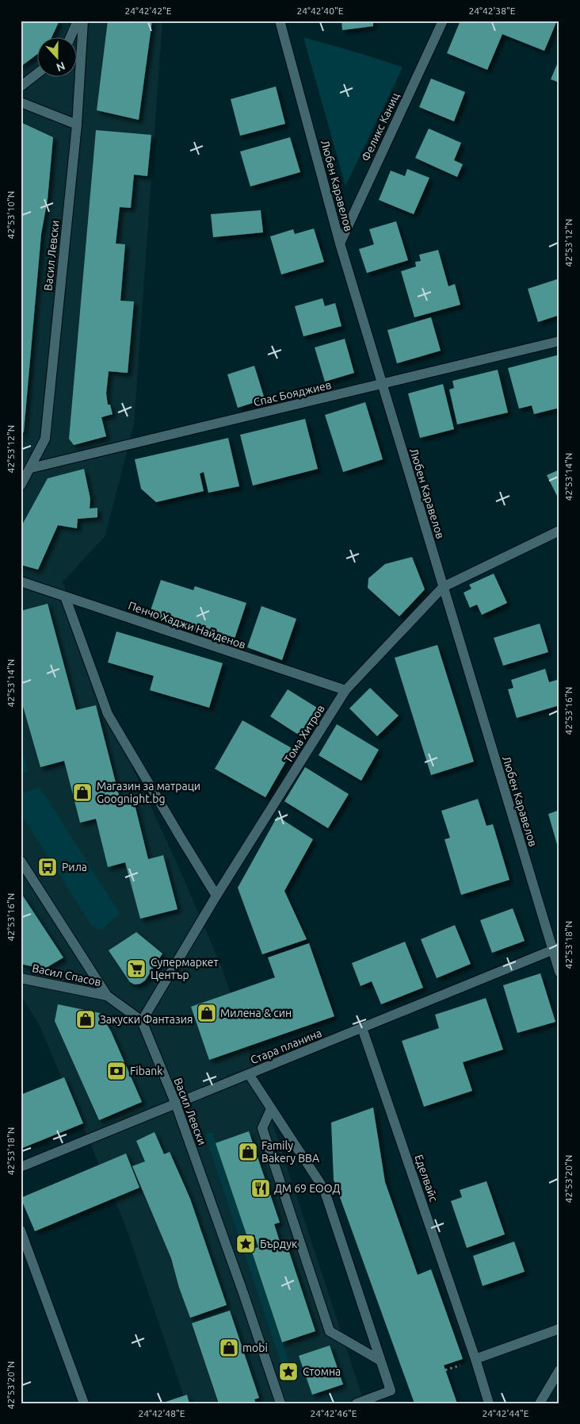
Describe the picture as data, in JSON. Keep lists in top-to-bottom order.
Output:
{
  "streets": {
    "street": [
      "Феликс Каниц",
      "Любен Каравелов",
      "Васил Левски",
      "Спас Бояджиев",
      "Пенчо Хаджи Найденов",
      "Тома Хитров",
      "Васил Спасов",
      "Стара планина",
      "Еделвайс"
    ]
  },
  "crossings": [
    ["Феликс Каниц", "Любен Каравелов"],
    ["Любен Каравелов", "Спас Бояджиев"],
    ["Любен Каравелов", "Тома Хитров"],
    ["Любен Каравелов", "Стара планина"],
    ["Васил Левски", "Спас Бояджиев"],
    ["Васил Левски", "Тома Хитров"],
    ["Васил Левски", "Стара планина"],
    ["Пенчо Хаджи Найденов", "Тома Хитров"],
    ["Стара планина", "Еделвайс"]
  ],
  "places": {
    "shop": [
      "Магазин за матраци Goognight.bg",
      "Милена & син",
      "Закуски Фантазия",
      "Family Bakery BBA",
      "mobi"
    ],
    "bus stop": ["Рила"],
    "supermarket": ["Супермаркет Център"],
    "bank": ["Fibank"],
    "restaurant": ["ДМ 69 ЕООД"],
    "place": ["Бърдук", "Стомна"]
  },
  "north": "bottom",
  "coordinates": [
    "24°42'42\"E",
    "24°42'40\"E",
    "24°42'38\"E",
    "42°53'10\"N",
    "42°53'12\"N",
    "42°53'14\"N",
    "42°53'16\"N",
    "42°53'18\"N",
    "42°53'20\"N",
    "24°42'48\"E",
    "24°42'46\"E",
    "24°42'44\"E"
  ]
}
